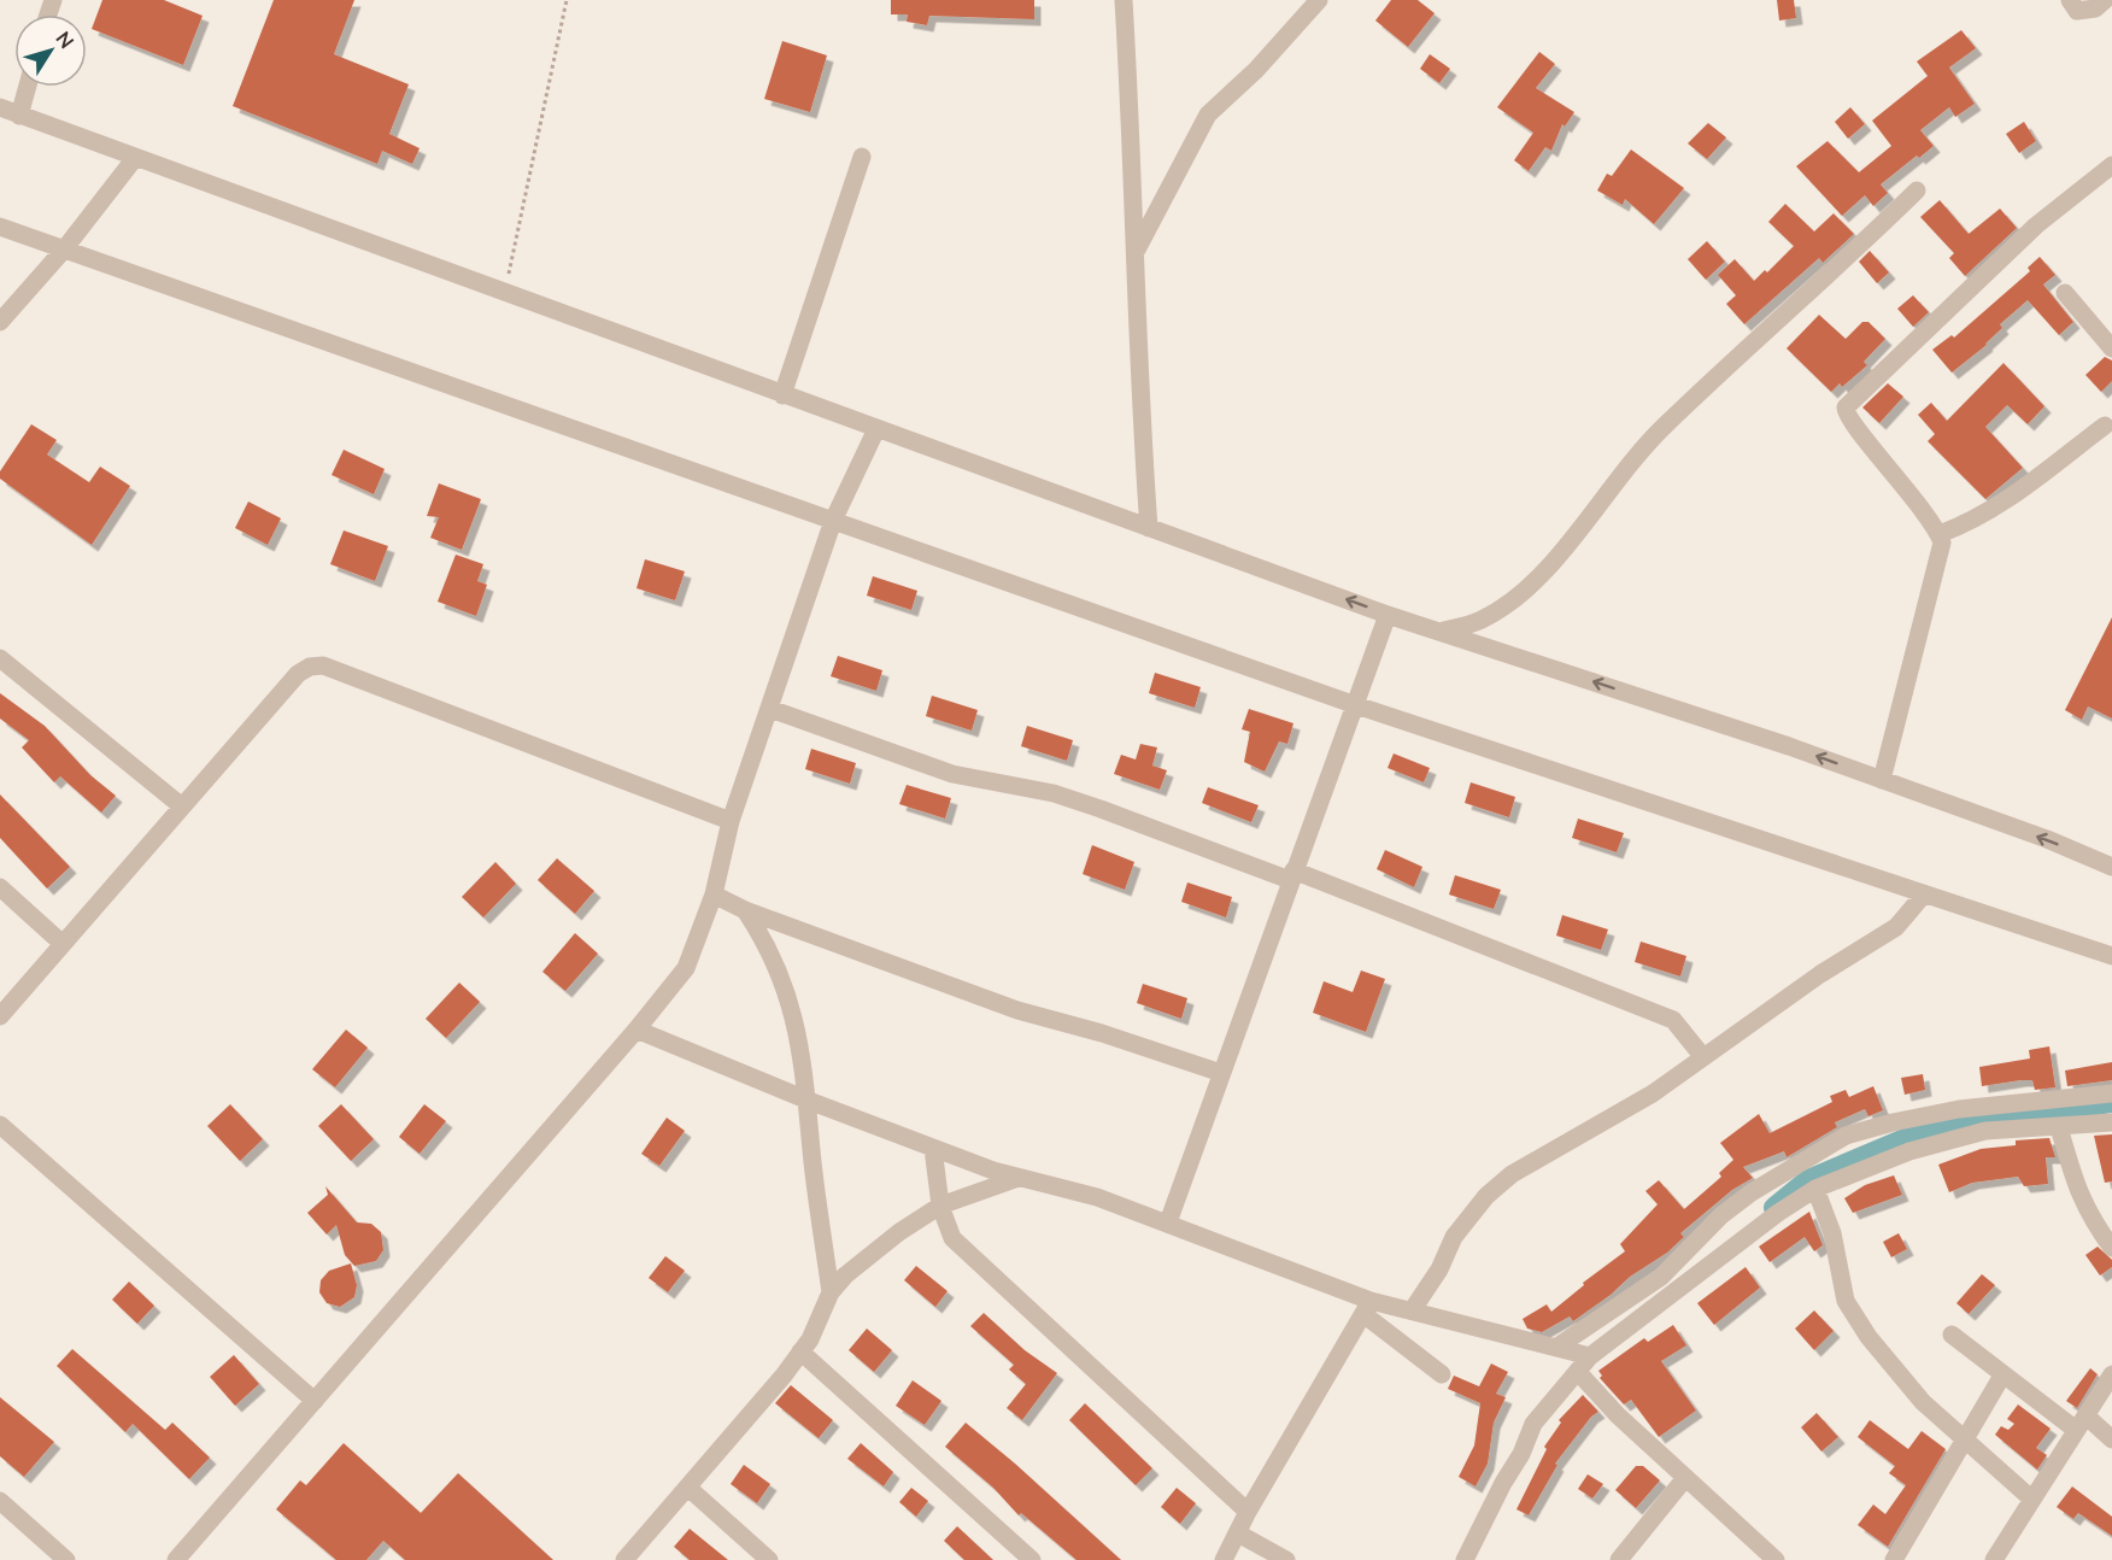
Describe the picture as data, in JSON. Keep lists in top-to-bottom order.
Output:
{
  "north": "top right"
}
